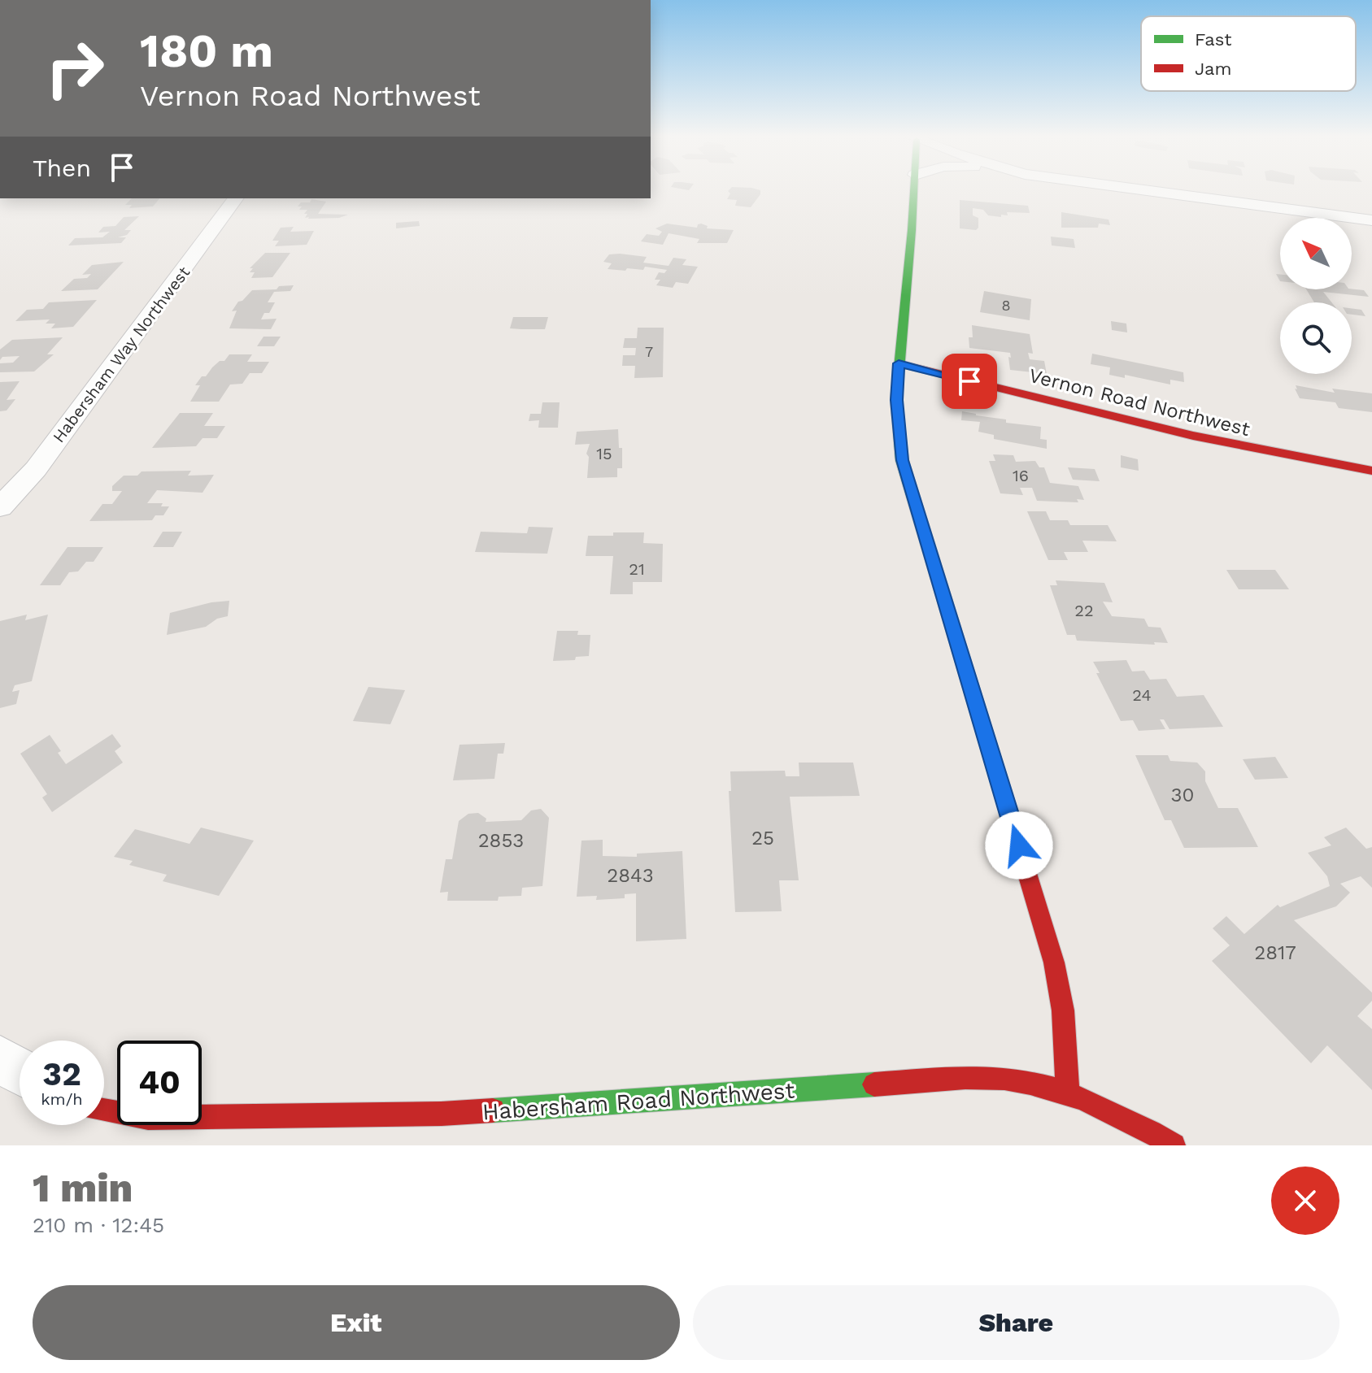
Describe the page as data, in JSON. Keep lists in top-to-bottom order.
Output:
{
  "streets": {
    "street": ["Habersham Way Northwest", "Vernon Road Northwest", "Habersham Road Northwest"]
  },
  "house_numbers": [
    "8",
    "7",
    "15",
    "16",
    "21",
    "22",
    "24",
    "30",
    "25",
    "2853",
    "2843",
    "2817"
  ],
  "legend": ["Fast", "Jam"],
  "north": "top left",
  "page": {
    "turn": ["180 m", "Vernon Road Northwest"],
    "then": "Then",
    "speed": "32 km/h",
    "limit": "40",
    "heading": ["1 min", "210 m · 12:45"],
    "buttons": ["Exit", "Share"]
  }
}
